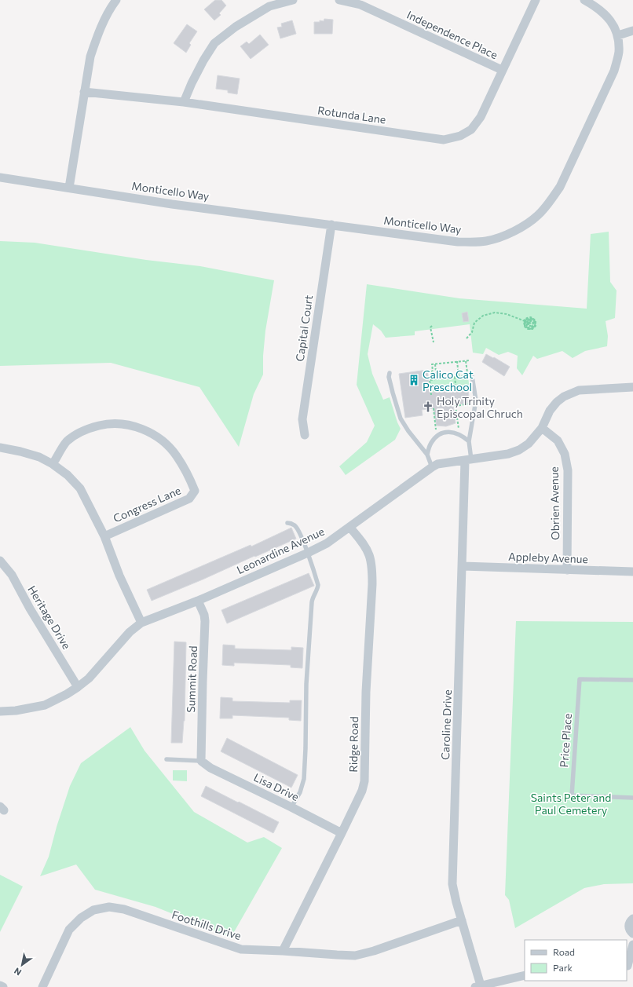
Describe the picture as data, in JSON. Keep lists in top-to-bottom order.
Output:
{
  "streets": {
    "street": [
      "Independence Place",
      "Rotunda Lane",
      "Monticello Way",
      "Capital Court",
      "Obrien Avenue",
      "Congress Lane",
      "Leonardine Avenue",
      "Appleby Avenue",
      "Heritage Drive",
      "Summit Road",
      "Caroline Drive",
      "Ridge Road",
      "Lisa Drive",
      "Foothills Drive"
    ],
    "lane": ["Price Place"]
  },
  "crossings": [
    ["Independence Place", "Rotunda Lane"],
    ["Monticello Way", "Capital Court"],
    ["Obrien Avenue", "Leonardine Avenue"],
    ["Obrien Avenue", "Appleby Avenue"],
    ["Leonardine Avenue", "Heritage Drive"],
    ["Leonardine Avenue", "Summit Road"],
    ["Leonardine Avenue", "Caroline Drive"],
    ["Leonardine Avenue", "Ridge Road"],
    ["Appleby Avenue", "Caroline Drive"],
    ["Summit Road", "Lisa Drive"],
    ["Caroline Drive", "Foothills Drive"],
    ["Ridge Road", "Lisa Drive"],
    ["Ridge Road", "Foothills Drive"]
  ],
  "parks": ["Saints Peter and Paul Cemetery"],
  "places": {
    "building": ["Calico Cat Preschool"],
    "church": ["Holy Trinity Episcopal Chruch"]
  },
  "legend": ["Road", "Park"],
  "north": "bottom left"
}
